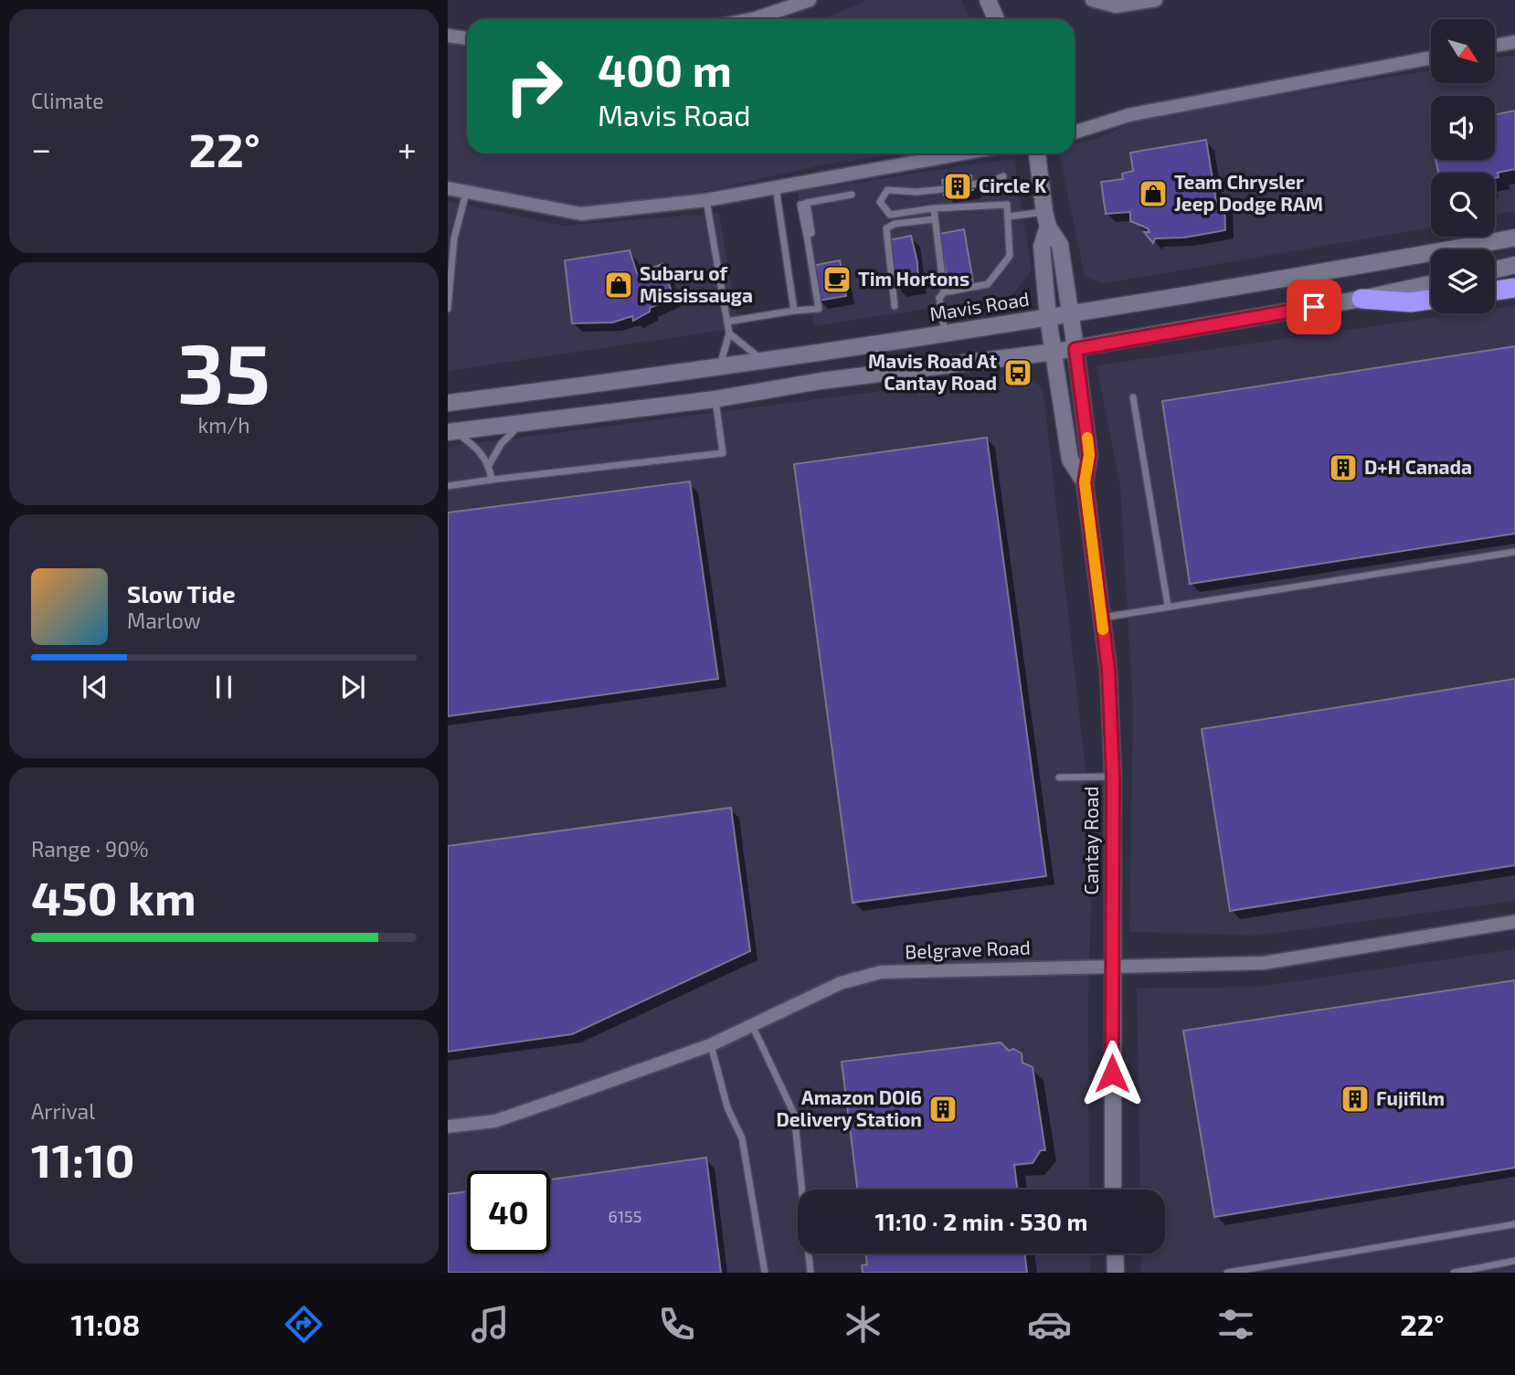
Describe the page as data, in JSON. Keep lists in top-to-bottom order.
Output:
{
  "streets": {
    "main road": ["Mavis Road", "Cantay Road"],
    "street": ["Belgrave Road"]
  },
  "crossings": [
    ["Mavis Road", "Cantay Road"],
    ["Cantay Road", "Belgrave Road"]
  ],
  "places": {
    "building": [
      "Circle K",
      "D+H Canada",
      "Fujifilm",
      "Amazon DOI6 Delivery Station"
    ],
    "shop": ["Team Chrysler Jeep Dodge RAM", "Subaru of Mississauga"],
    "cafe": ["Tim Hortons"],
    "bus stop": ["Mavis Road At Cantay Road"]
  },
  "house_numbers": ["6155"],
  "north": "bottom right",
  "page": {
    "tile": [
      "Climate",
      ["35", "km/h"],
      ["Range · 90%", "450 km"],
      ["Arrival", "11:10"]
    ],
    "turn": ["400 m", "Mavis Road"],
    "heat": ["−", "22°", "+"],
    "song": ["Slow Tide", "Marlow"],
    "limit": "40",
    "trip": "11:10 · 2 min · 530 m",
    "tabs": ["11:08", "22°"]
  }
}
